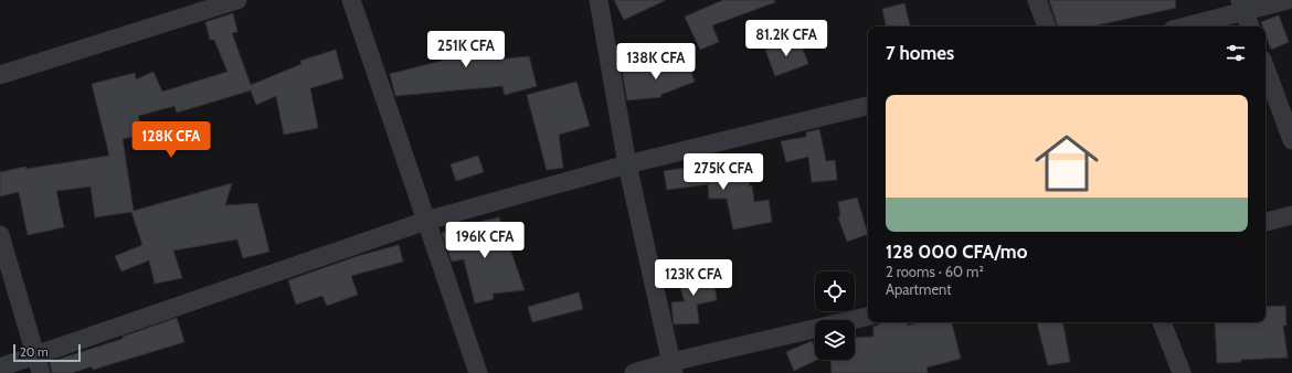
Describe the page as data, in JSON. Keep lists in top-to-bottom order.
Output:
{
  "scale_bar": "20 m",
  "page": {
    "price": [
      "81.2K CFA",
      "251K CFA",
      "138K CFA",
      "128K CFA",
      "275K CFA",
      "196K CFA",
      "123K CFA"
    ],
    "heading": "7 homes",
    "list": [
      {
        "name": "128 000 CFA/mo",
        "note": "2 rooms · 60 m² · Apartment"
      }
    ],
    "scale": "20 m"
  }
}
